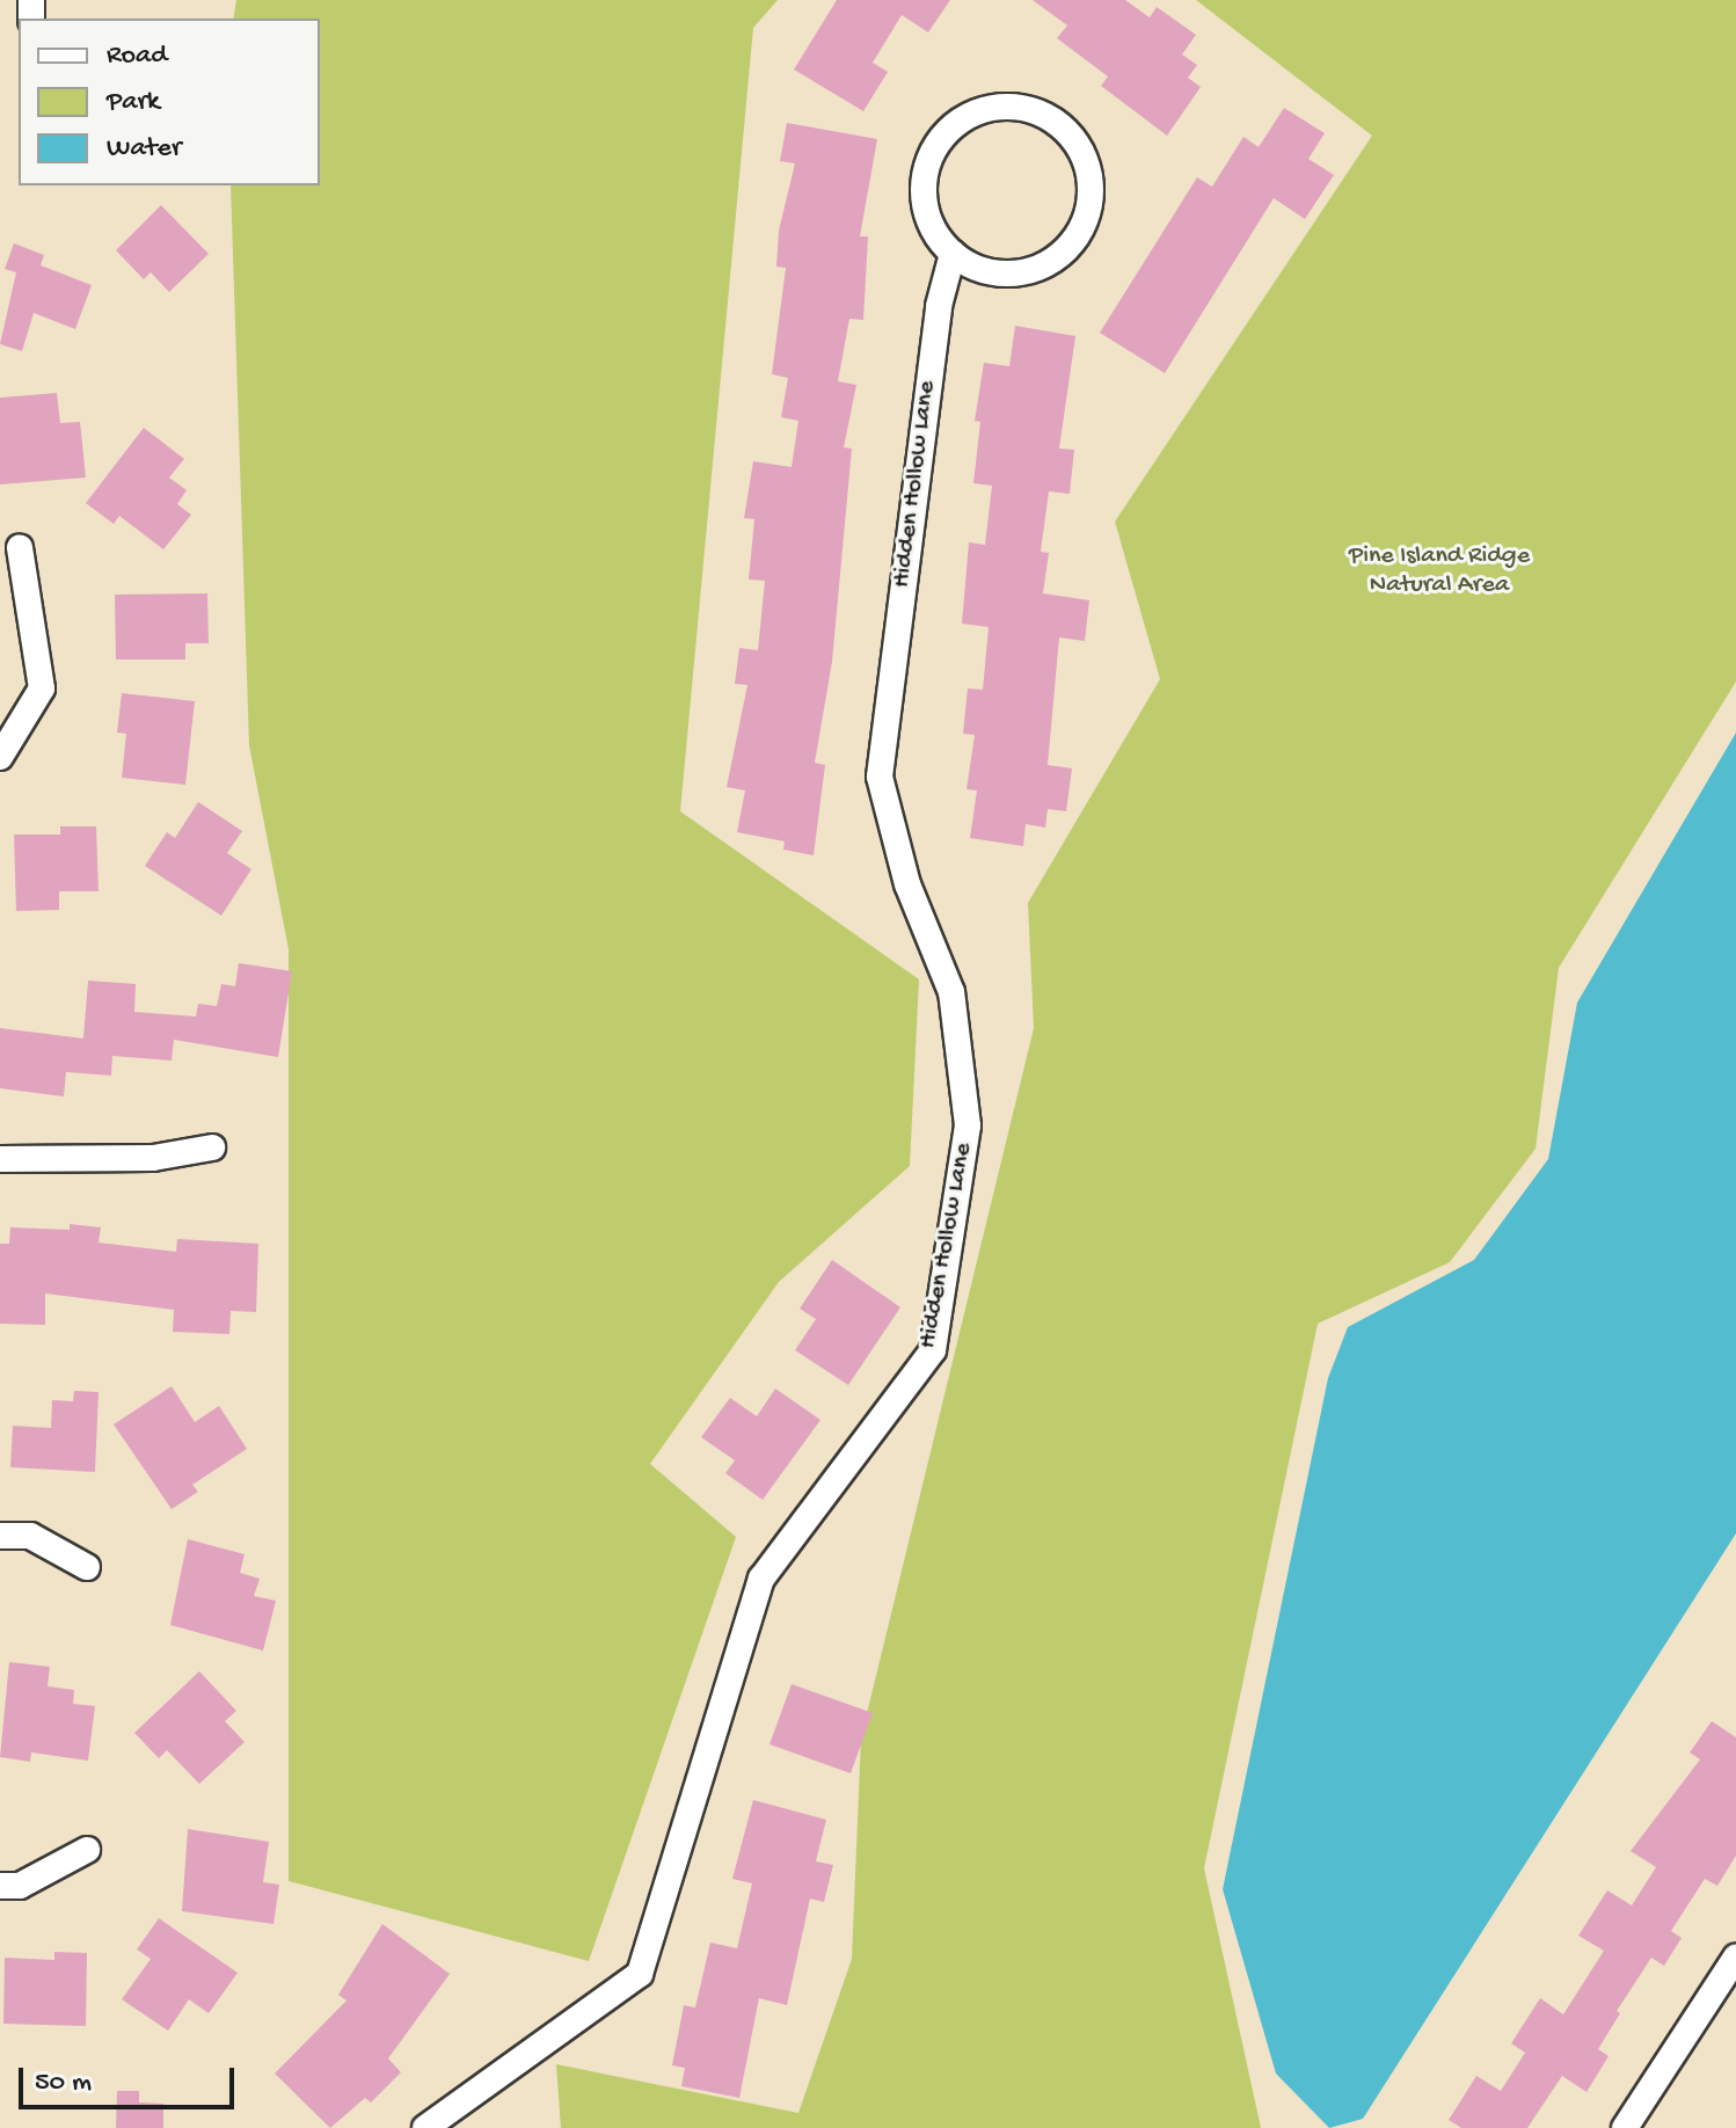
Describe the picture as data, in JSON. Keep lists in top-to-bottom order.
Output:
{
  "streets": {
    "street": ["Hidden Hollow Lane"]
  },
  "parks": ["Pine Island Ridge Natural Area"],
  "legend": ["Road", "Park", "Water"],
  "scale_bar": "50 m"
}
